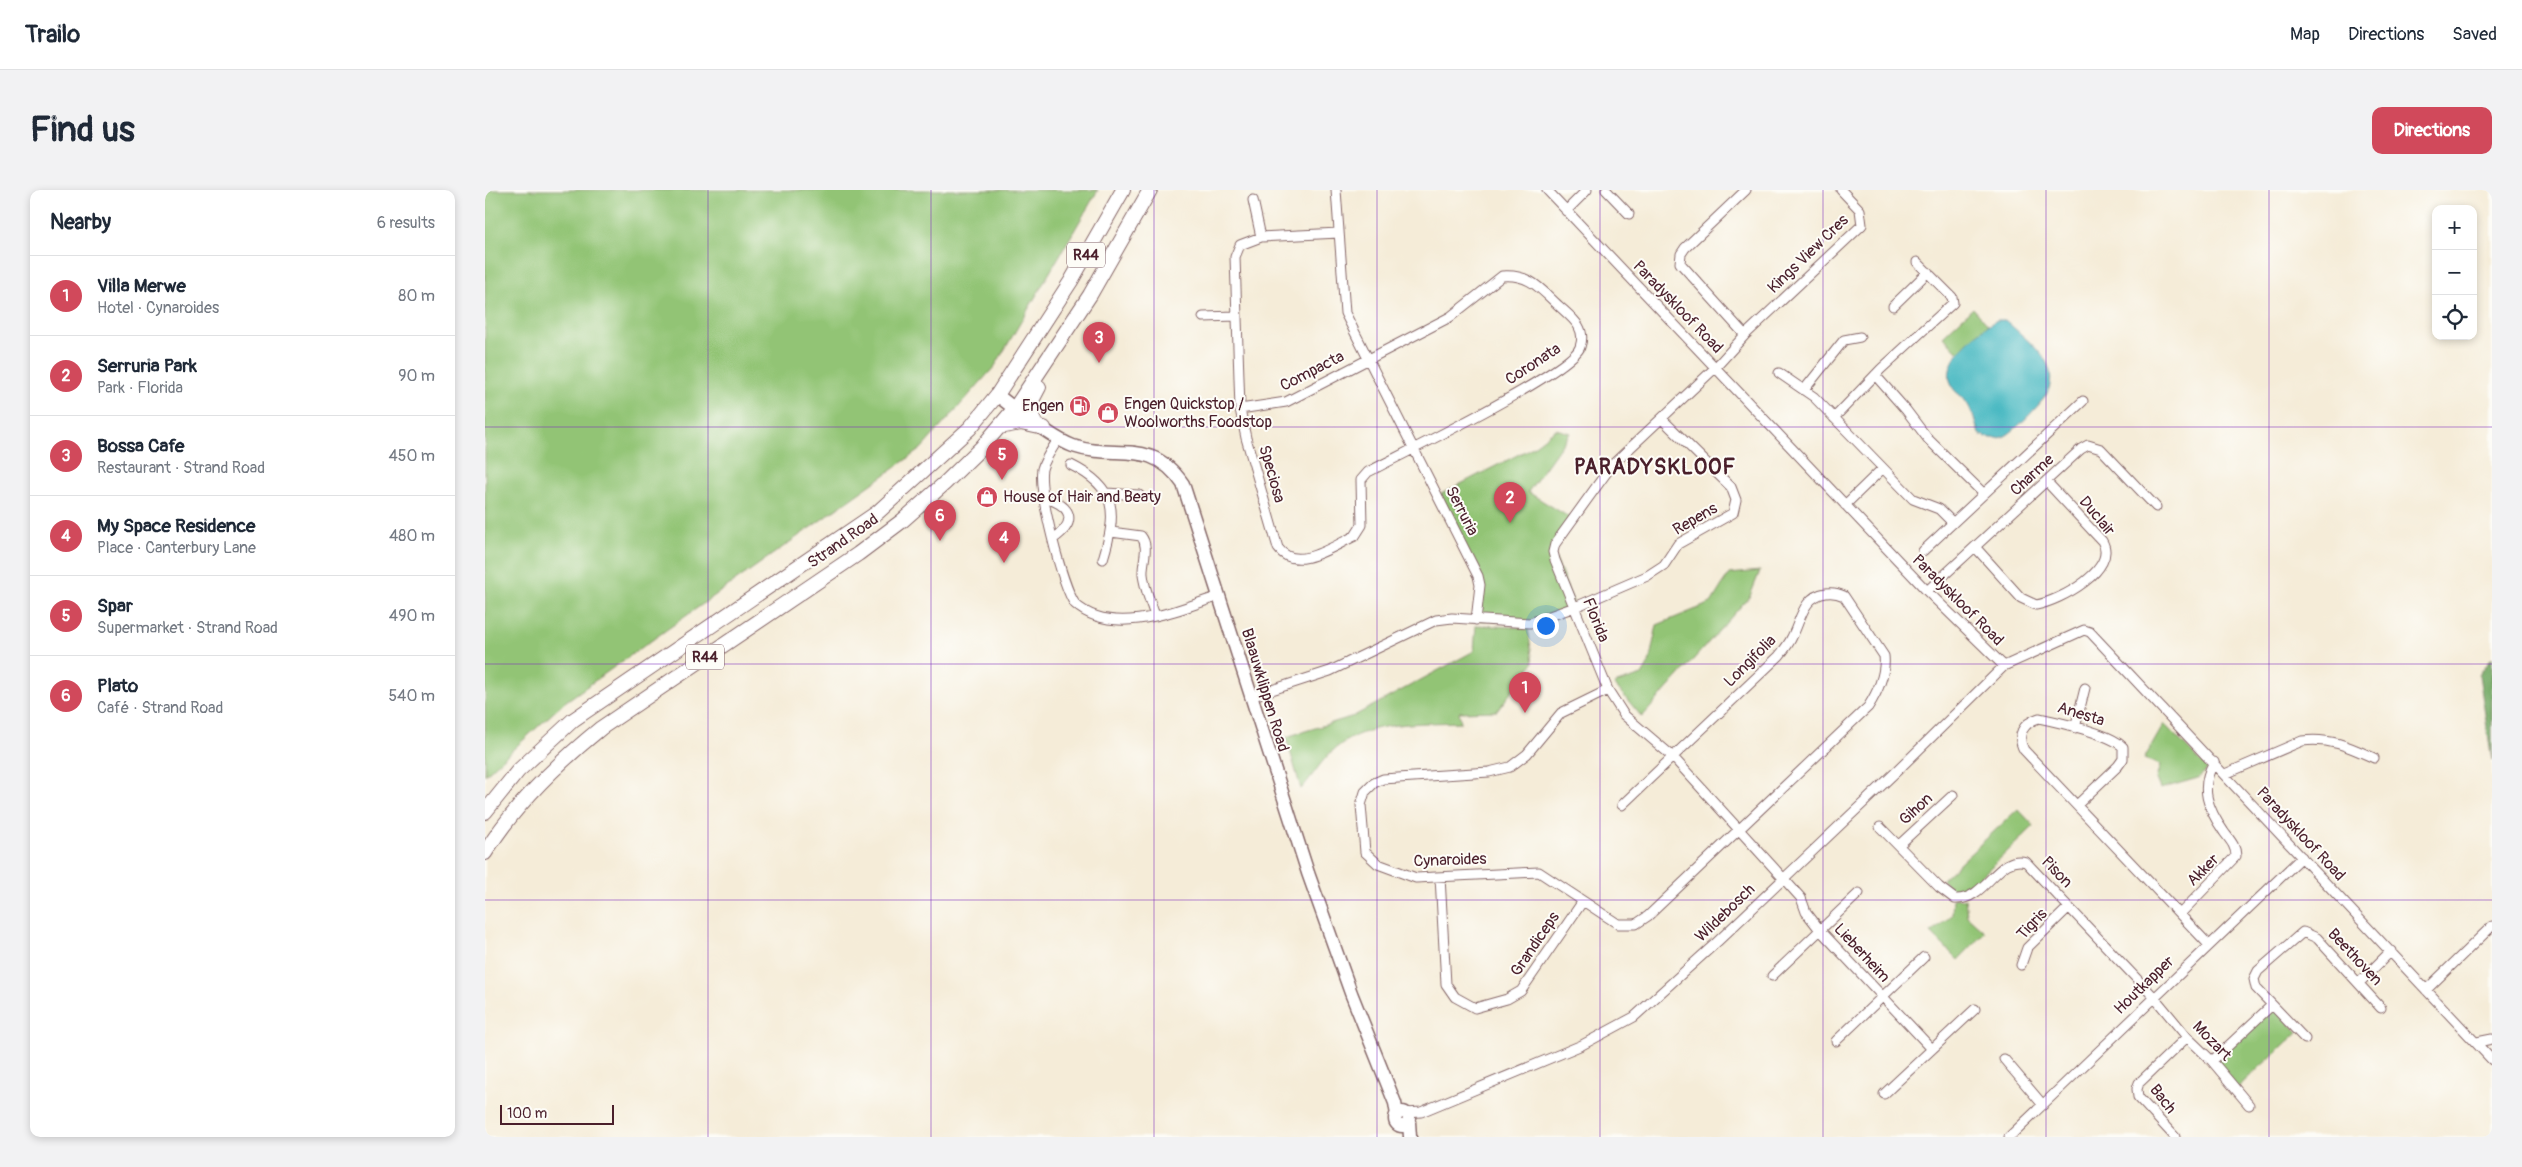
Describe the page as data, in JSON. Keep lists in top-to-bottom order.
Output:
{
  "streets": {
    "main road": ["R44", "Strand Road"],
    "street": [
      "Kings View Cres",
      "Paradyskloof Road",
      "Coronata",
      "Compacta",
      "Speciosa",
      "Charme",
      "Serruria",
      "Duclair",
      "Repens",
      "Florida",
      "Longifolia",
      "Blaauwklippen Road",
      "Anesta",
      "Gihon",
      "Cynaroides",
      "Akker",
      "Pison",
      "Wildebosch",
      "Tigris",
      "Grandiceps",
      "Lieberheim",
      "Beethoven",
      "Houtkapper",
      "Mozart",
      "Bach"
    ]
  },
  "crossings": [
    ["Kings View Cres", "Paradyskloof Road"],
    ["Kings View Cres", "Florida"],
    ["Paradyskloof Road", "Charme"],
    ["Paradyskloof Road", "Florida"],
    ["Paradyskloof Road", "Akker"],
    ["Paradyskloof Road", "Wildebosch"],
    ["Paradyskloof Road", "Houtkapper"],
    ["Coronata", "Compacta"],
    ["Coronata", "Speciosa"],
    ["Coronata", "Serruria"],
    ["Compacta", "Speciosa"],
    ["Compacta", "Serruria"],
    ["Speciosa", "Serruria"],
    ["Charme", "Duclair"],
    ["Serruria", "Repens"],
    ["Repens", "Florida"],
    ["Strand Road", "Blaauwklippen Road"],
    ["Florida", "Longifolia"],
    ["Florida", "Cynaroides"],
    ["Florida", "Wildebosch"],
    ["Florida", "Lieberheim"],
    ["Longifolia", "Cynaroides"],
    ["Blaauwklippen Road", "Wildebosch"],
    ["Anesta", "Akker"],
    ["Anesta", "Houtkapper"],
    ["Gihon", "Pison"],
    ["Cynaroides", "Grandiceps"],
    ["Pison", "Tigris"],
    ["Pison", "Houtkapper"],
    ["Pison", "Mozart"],
    ["Wildebosch", "Lieberheim"],
    ["Houtkapper", "Mozart"],
    ["Mozart", "Bach"]
  ],
  "districts": ["PARADYSKLOOF"],
  "places": {
    "fuel station": ["Engen"],
    "shop": ["Engen Quickstop / Woolworths Foodstop", "House of Hair and Beaty"]
  },
  "scale_bar": "100 m",
  "page": {
    "header": "Trailo",
    "nav": ["Map", "Directions", "Saved"],
    "buttons": "Directions",
    "title": "Find us",
    "heading": ["Nearby", "6 results"],
    "map_buttons": ["+", "−"],
    "list": [
      {
        "mark": "1",
        "name": "Villa Merwe",
        "note": "Hotel · Cynaroides",
        "value": "80 m"
      },
      {
        "mark": "2",
        "name": "Serruria Park",
        "note": "Park · Florida",
        "value": "90 m"
      },
      {
        "mark": "3",
        "name": "Bossa Cafe",
        "note": "Restaurant · Strand Road",
        "value": "450 m"
      },
      {
        "mark": "4",
        "name": "My Space Residence",
        "note": "Place · Canterbury Lane",
        "value": "480 m"
      },
      {
        "mark": "5",
        "name": "Spar",
        "note": "Supermarket · Strand Road",
        "value": "490 m"
      },
      {
        "mark": "6",
        "name": "Plato",
        "note": "Café · Strand Road",
        "value": "540 m"
      }
    ],
    "pins": [
      "3",
      "5",
      "2",
      "6",
      "4",
      "1"
    ],
    "scale": "100 m"
  }
}
